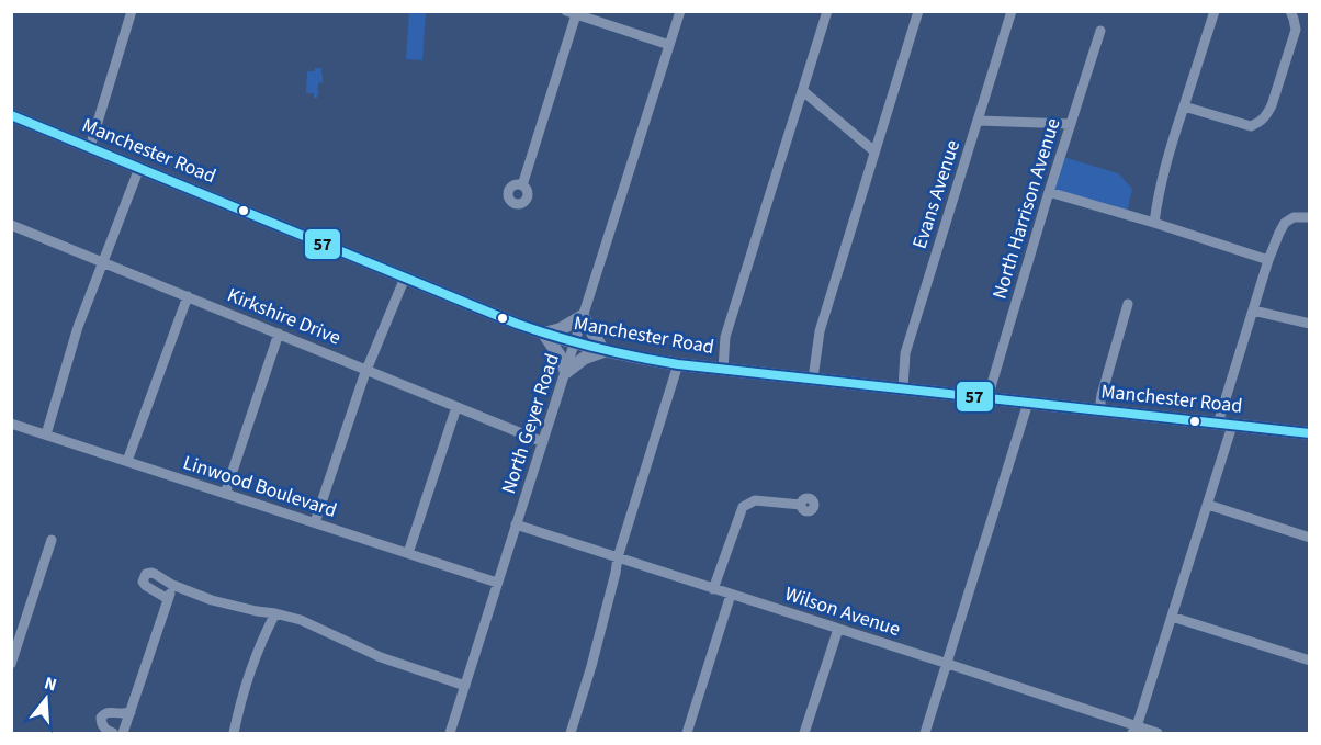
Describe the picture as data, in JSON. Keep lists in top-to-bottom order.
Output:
{
  "streets": {
    "main road": ["Manchester Road"],
    "street": [
      "Evans Avenue",
      "North Harrison Avenue",
      "Kirkshire Drive",
      "North Geyer Road",
      "Linwood Boulevard",
      "Wilson Avenue"
    ]
  },
  "crossings": [
    ["Manchester Road", "Evans Avenue"],
    ["Manchester Road", "North Harrison Avenue"],
    ["Manchester Road", "North Geyer Road"],
    ["Kirkshire Drive", "North Geyer Road"],
    ["North Geyer Road", "Linwood Boulevard"],
    ["North Geyer Road", "Wilson Avenue"]
  ],
  "lines": ["transit line 57"],
  "north": "top"
}
